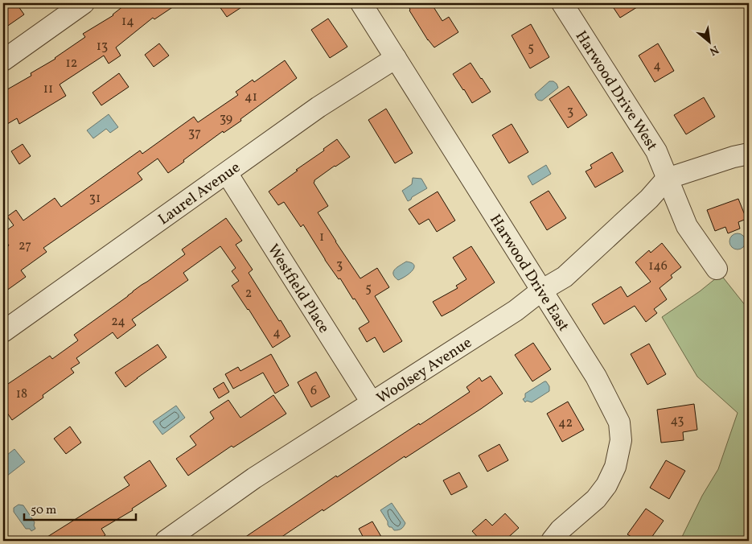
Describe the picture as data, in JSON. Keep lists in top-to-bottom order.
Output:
{
  "streets": {
    "street": [
      "Harwood Drive West",
      "Laurel Avenue",
      "Harwood Drive East",
      "Westfield Place",
      "Woolsey Avenue"
    ]
  },
  "crossings": [
    ["Harwood Drive West", "Woolsey Avenue"],
    ["Laurel Avenue", "Harwood Drive East"],
    ["Laurel Avenue", "Westfield Place"],
    ["Harwood Drive East", "Woolsey Avenue"],
    ["Westfield Place", "Woolsey Avenue"]
  ],
  "house_numbers": [
    "14",
    "13",
    "5",
    "12",
    "4",
    "11",
    "41",
    "3",
    "39",
    "37",
    "31",
    "1",
    "27",
    "3",
    "146",
    "5",
    "2",
    "24",
    "4",
    "6",
    "18",
    "43",
    "42"
  ],
  "scale_bar": "50 m",
  "north": "bottom right"
}
